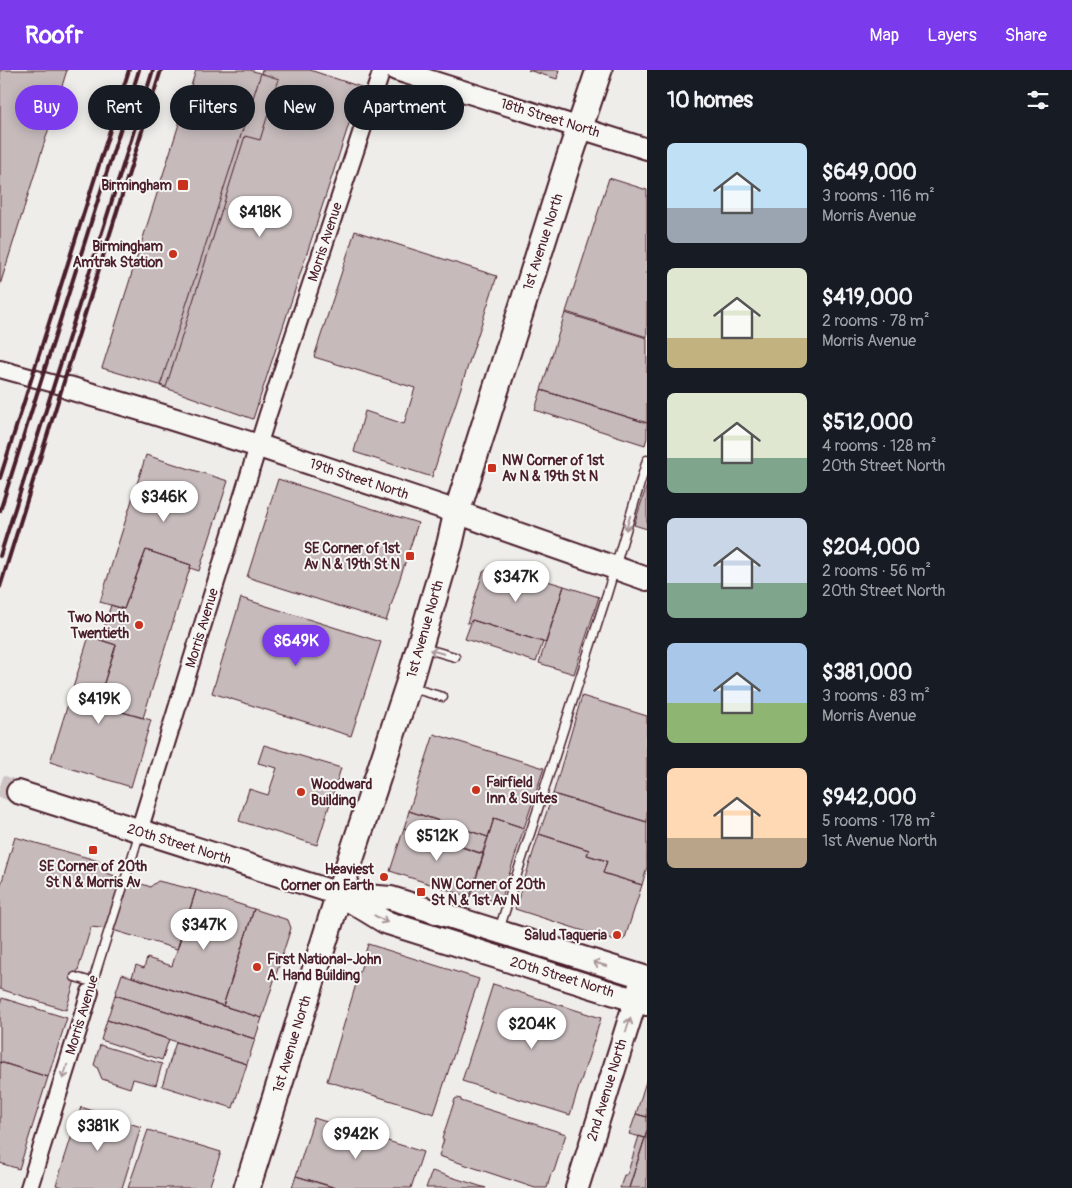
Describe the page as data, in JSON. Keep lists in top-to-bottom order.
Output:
{
  "streets": {
    "main road": [
      "1st Avenue North",
      "19th Street North",
      "20th Street North",
      "2nd Avenue North"
    ],
    "street": ["18th Street North", "Morris Avenue"]
  },
  "crossings": [
    ["18th Street North", "1st Avenue North"],
    ["Morris Avenue", "19th Street North"],
    ["Morris Avenue", "20th Street North"],
    ["1st Avenue North", "19th Street North"],
    ["1st Avenue North", "20th Street North"],
    ["20th Street North", "2nd Avenue North"]
  ],
  "one_way": ["2nd Avenue North"],
  "places": {
    "transit": [
      "Birmingham",
      "NW Corner of 1st Av N & 19th St N",
      "SE Corner of 1st Av N & 19th St N",
      "SE Corner of 20th St N & Morris Av",
      "NW Corner of 20th St N & 1st Av N"
    ],
    "other": [
      "Birmingham Amtrak Station",
      "Two North Twentieth",
      "Fairfield Inn & Suites",
      "Woodward Building",
      "Heaviest Corner on Earth",
      "Salud Taqueria",
      "First National-John A. Hand Building"
    ]
  },
  "page": {
    "header": "Roofr",
    "nav": ["Map", "Layers", "Share"],
    "heading": "10 homes",
    "chip": [
      "Buy",
      "Rent",
      "Filters",
      "New",
      "Apartment"
    ],
    "list": [
      {
        "name": "$649,000",
        "note": "3 rooms · 116 m² · Morris Avenue"
      },
      {
        "name": "$419,000",
        "note": "2 rooms · 78 m² · Morris Avenue"
      },
      {
        "name": "$512,000",
        "note": "4 rooms · 128 m² · 20th Street North"
      },
      {
        "name": "$204,000",
        "note": "2 rooms · 56 m² · 20th Street North"
      },
      {
        "name": "$381,000",
        "note": "3 rooms · 83 m² · Morris Avenue"
      },
      {
        "name": "$942,000",
        "note": "5 rooms · 178 m² · 1st Avenue North"
      }
    ],
    "price": [
      "$418K",
      "$346K",
      "$347K",
      "$649K",
      "$419K",
      "$512K",
      "$347K",
      "$204K",
      "$381K",
      "$942K"
    ]
  }
}
